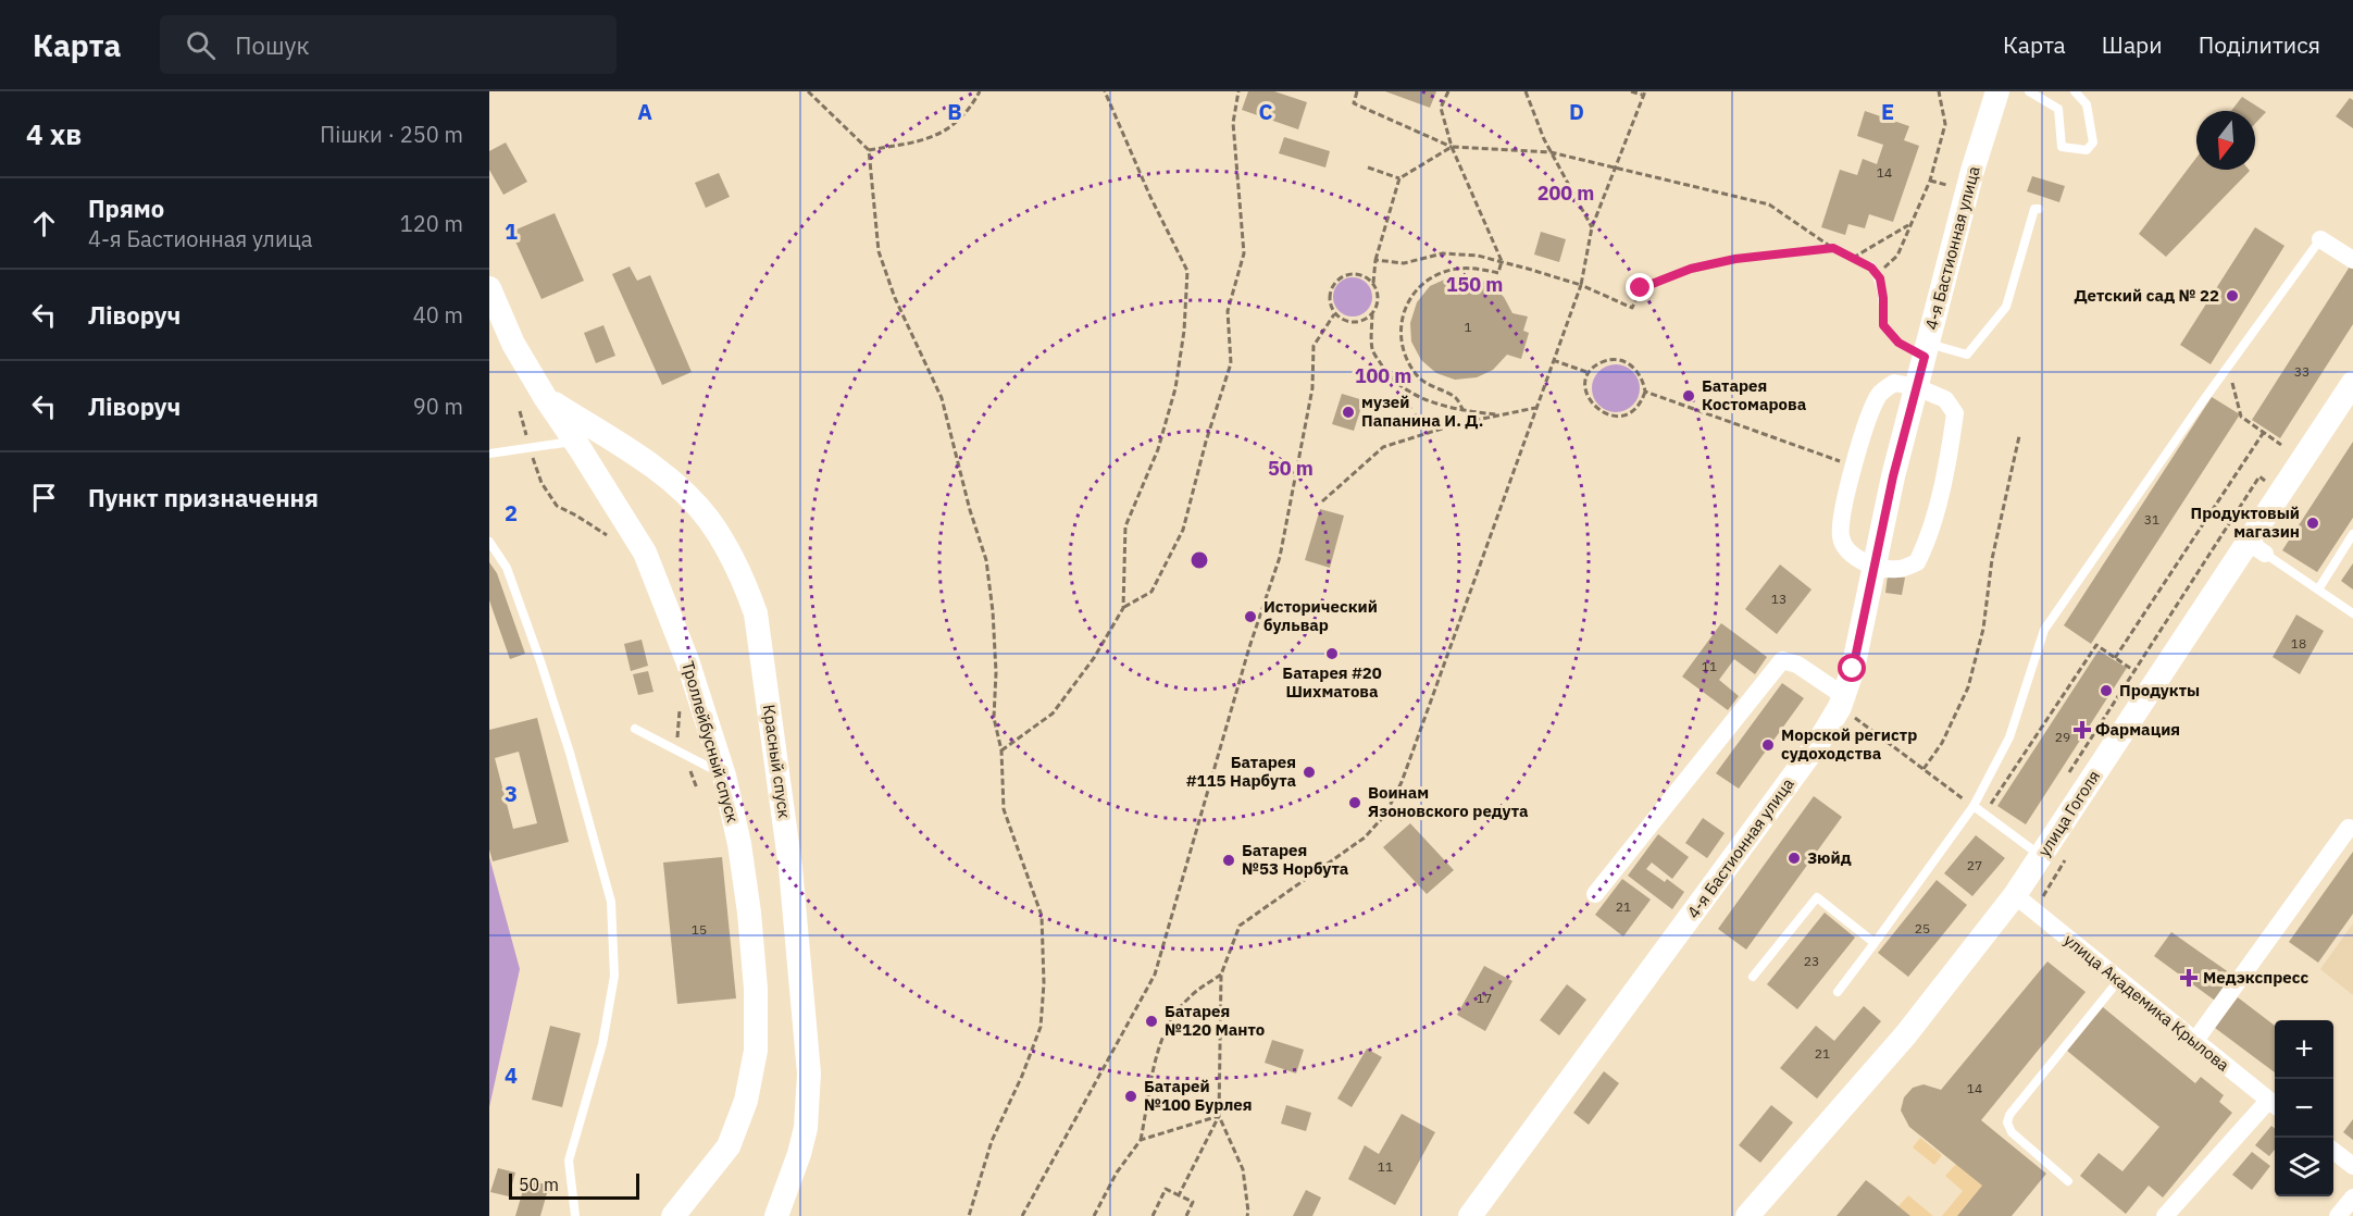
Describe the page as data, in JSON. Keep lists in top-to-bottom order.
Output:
{
  "streets": {
    "main road": [
      "4-я Бастионная улица",
      "Троллейбусный спуск",
      "Красный спуск",
      "улица Гоголя"
    ],
    "street": ["улица Академика Крылова"]
  },
  "crossings": [
    ["Троллейбусный спуск", "Красный спуск"],
    ["улица Гоголя", "улица Академика Крылова"]
  ],
  "places": {
    "other": [
      "Детский сад № 22",
      "Батарея Костомарова",
      "музей Папанина И. Д.",
      "Продуктовый магазин",
      "Исторический бульвар",
      "Батарея #20 Шихматова",
      "Продукты",
      "Морской регистр судоходства",
      "Батарея #115 Нарбута",
      "Воинам Язоновского редута",
      "Зюйд",
      "Батарея №53 Норбута",
      "Батарея №120 Манто",
      "Батарей №100 Бурлея"
    ],
    "health": ["Фармация", "Медэкспресс"]
  },
  "house_numbers": [
    "14",
    "1",
    "33",
    "31",
    "13",
    "18",
    "11",
    "29",
    "27",
    "21",
    "25",
    "15",
    "23",
    "17",
    "21",
    "14",
    "11"
  ],
  "scale_bar": "50 m",
  "north": "bottom",
  "page": {
    "header": "Карта",
    "search": "Пошук",
    "nav": ["Карта", "Шари", "Поділитися"],
    "heading": ["4 хв", "Пішки · 250 m"],
    "list": [
      ["Прямо", "4-я Бастионная улица", "120 m"],
      ["Ліворуч", "40 m"],
      ["Ліворуч", "90 m"],
      "Пункт призначення"
    ],
    "map_buttons": ["+", "−"],
    "scale": "50 m"
  },
  "grid": {
    "columns": [
      "A",
      "B",
      "C",
      "D",
      "E"
    ],
    "rows": [
      "1",
      "2",
      "3",
      "4"
    ]
  },
  "rings": [
    "200 m",
    "150 m",
    "100 m",
    "50 m"
  ]
}
